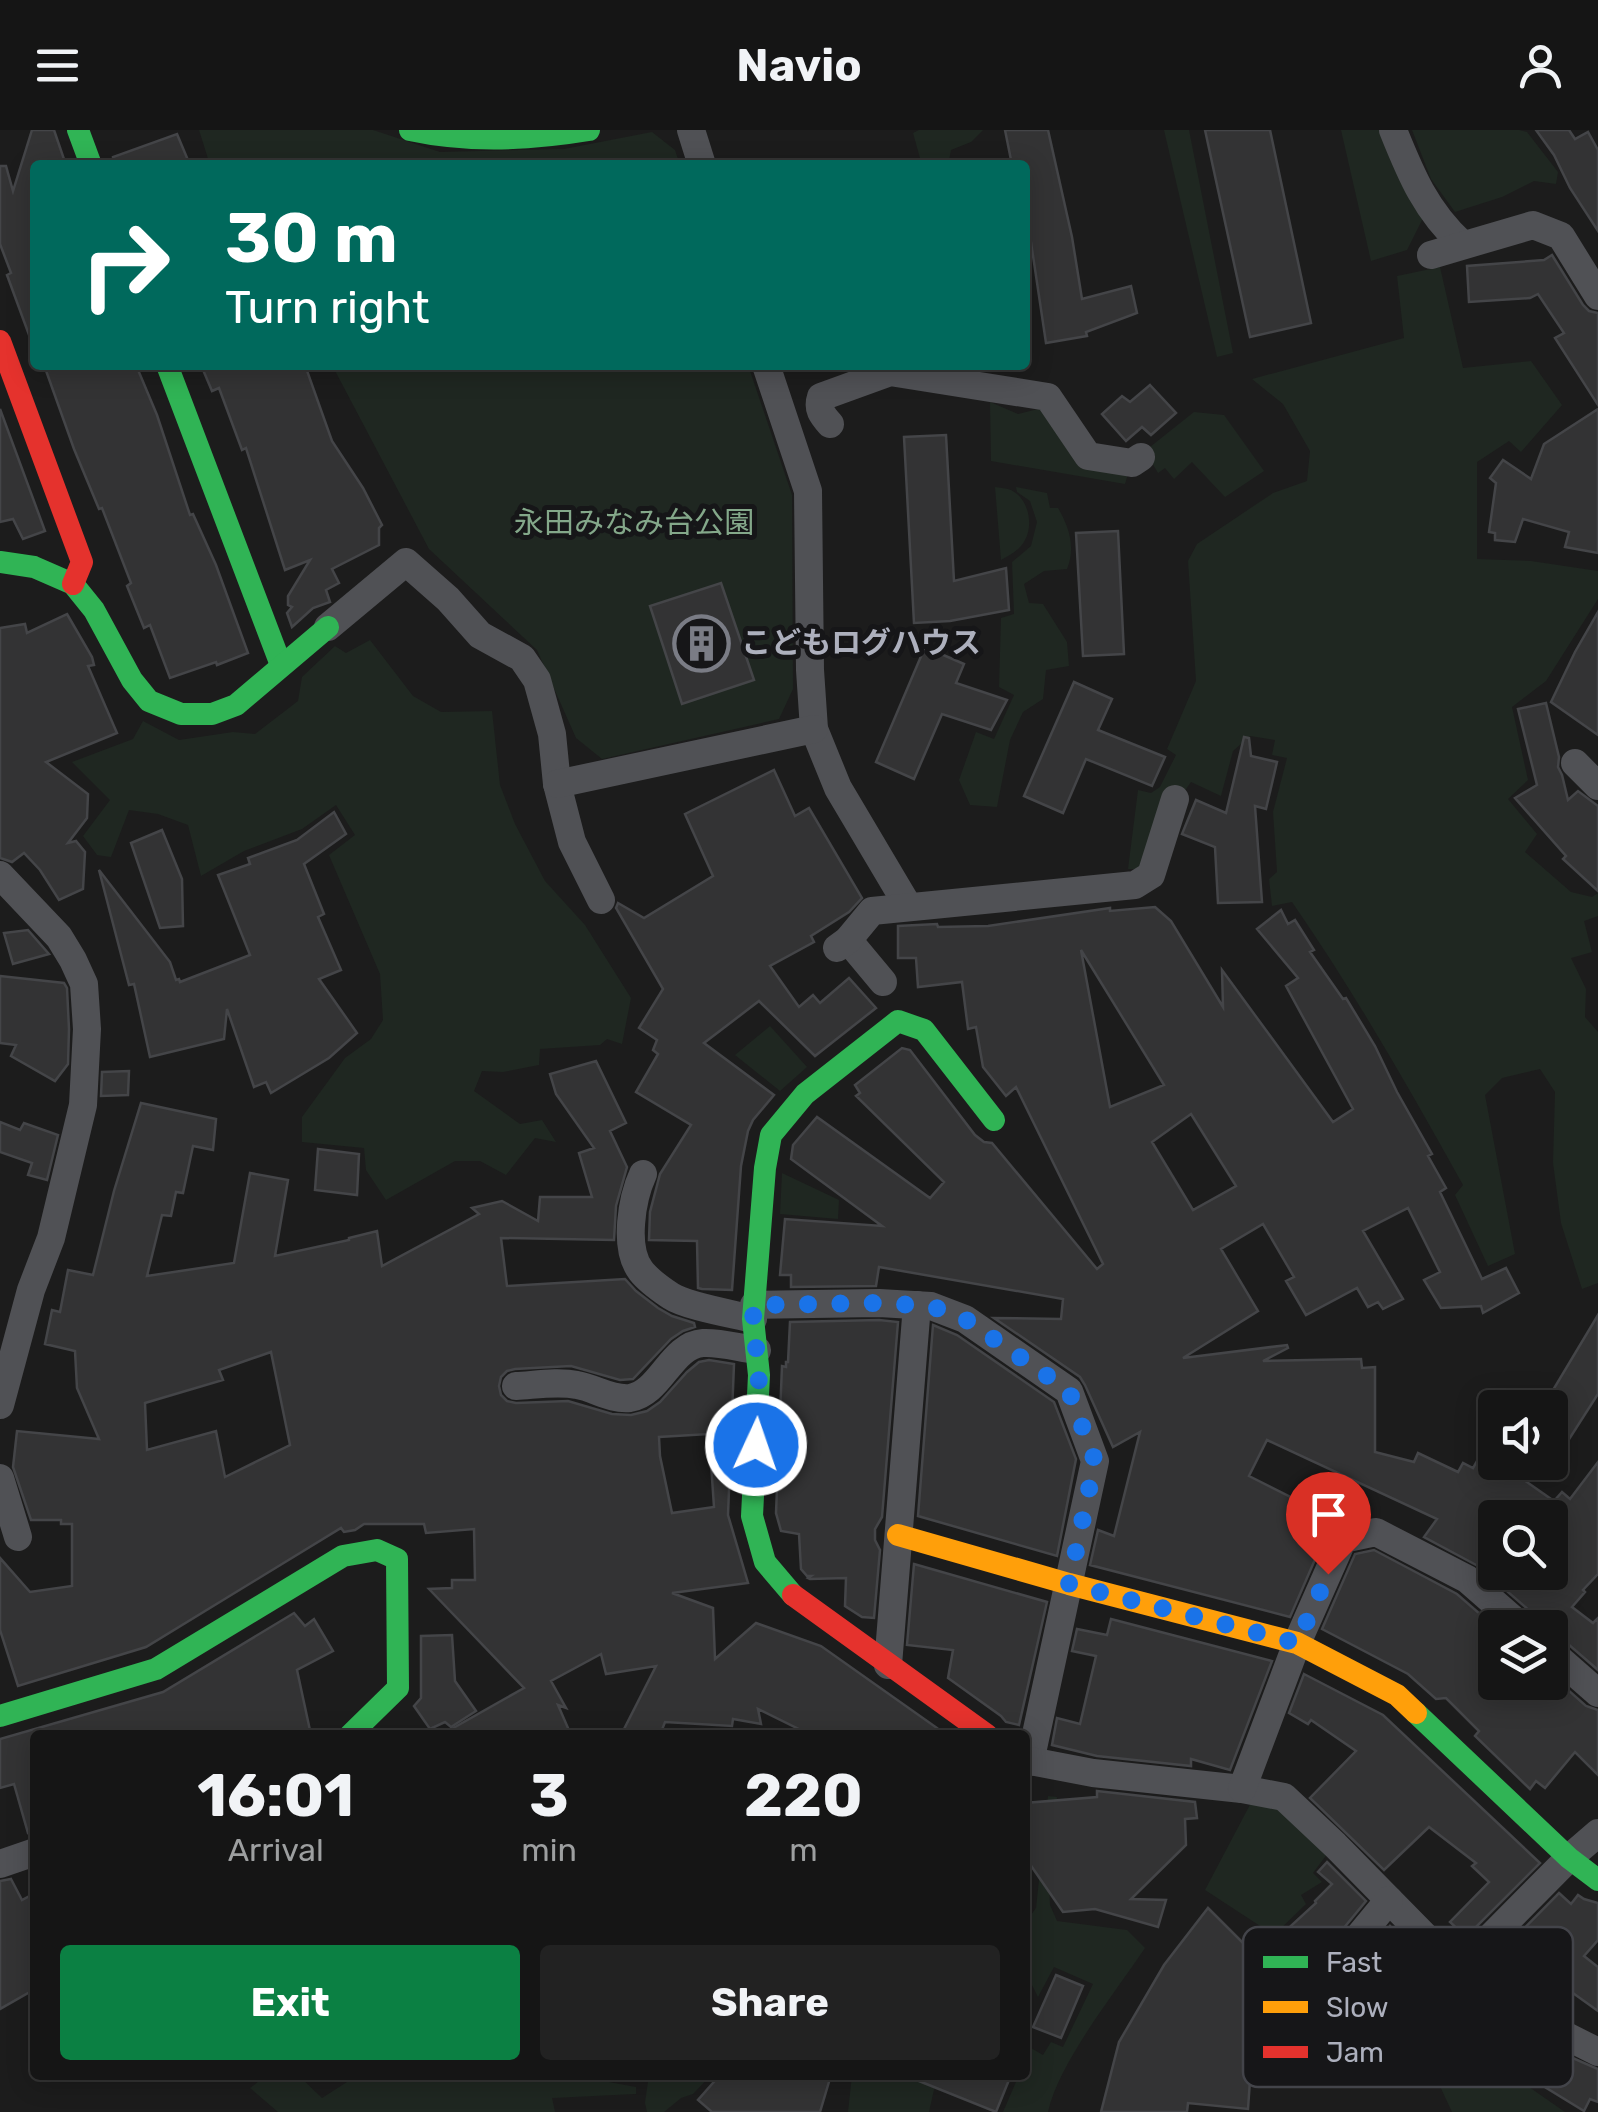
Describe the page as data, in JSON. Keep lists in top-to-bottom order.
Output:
{
  "parks": ["永田みなみ台公園"],
  "places": {
    "building": ["こどもログハウス"]
  },
  "legend": ["Fast", "Slow", "Jam"],
  "page": {
    "header": "Navio",
    "turn": ["30 m", "Turn right"],
    "eta": [
      "16:01",
      "Arrival",
      "3",
      "min",
      "220",
      "m"
    ],
    "buttons": ["Exit", "Share"]
  }
}
